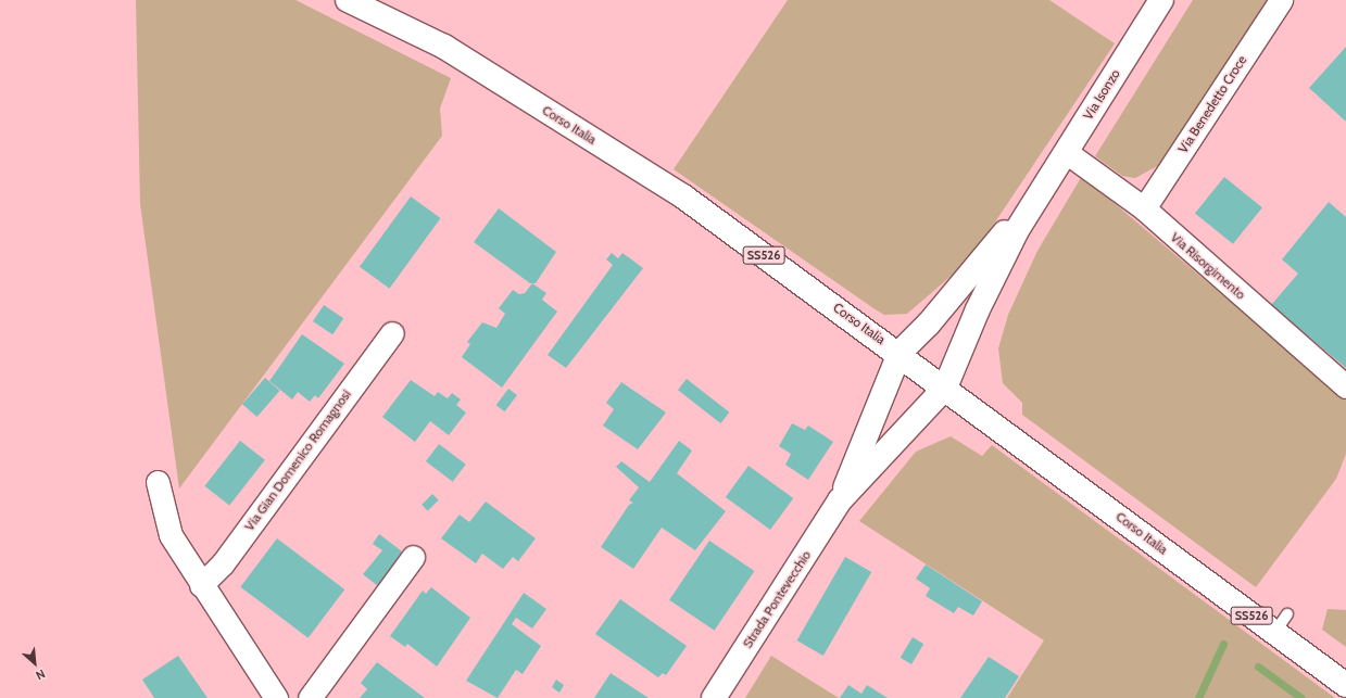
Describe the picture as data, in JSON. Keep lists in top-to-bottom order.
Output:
{
  "streets": {
    "street": [
      "Via Isonzo",
      "Via Benedetto Croce",
      "Corso Italia",
      "SS526",
      "Via Risorgimento",
      "Via Gian Domenico Romagnosi",
      "Strada Pontevecchio"
    ]
  },
  "crossings": [
    ["Via Isonzo", "Corso Italia"],
    ["Via Isonzo", "Via Risorgimento"],
    ["Via Isonzo", "Strada Pontevecchio"],
    ["Via Benedetto Croce", "Via Risorgimento"],
    ["Corso Italia", "Strada Pontevecchio"]
  ],
  "north": "bottom right"
}
